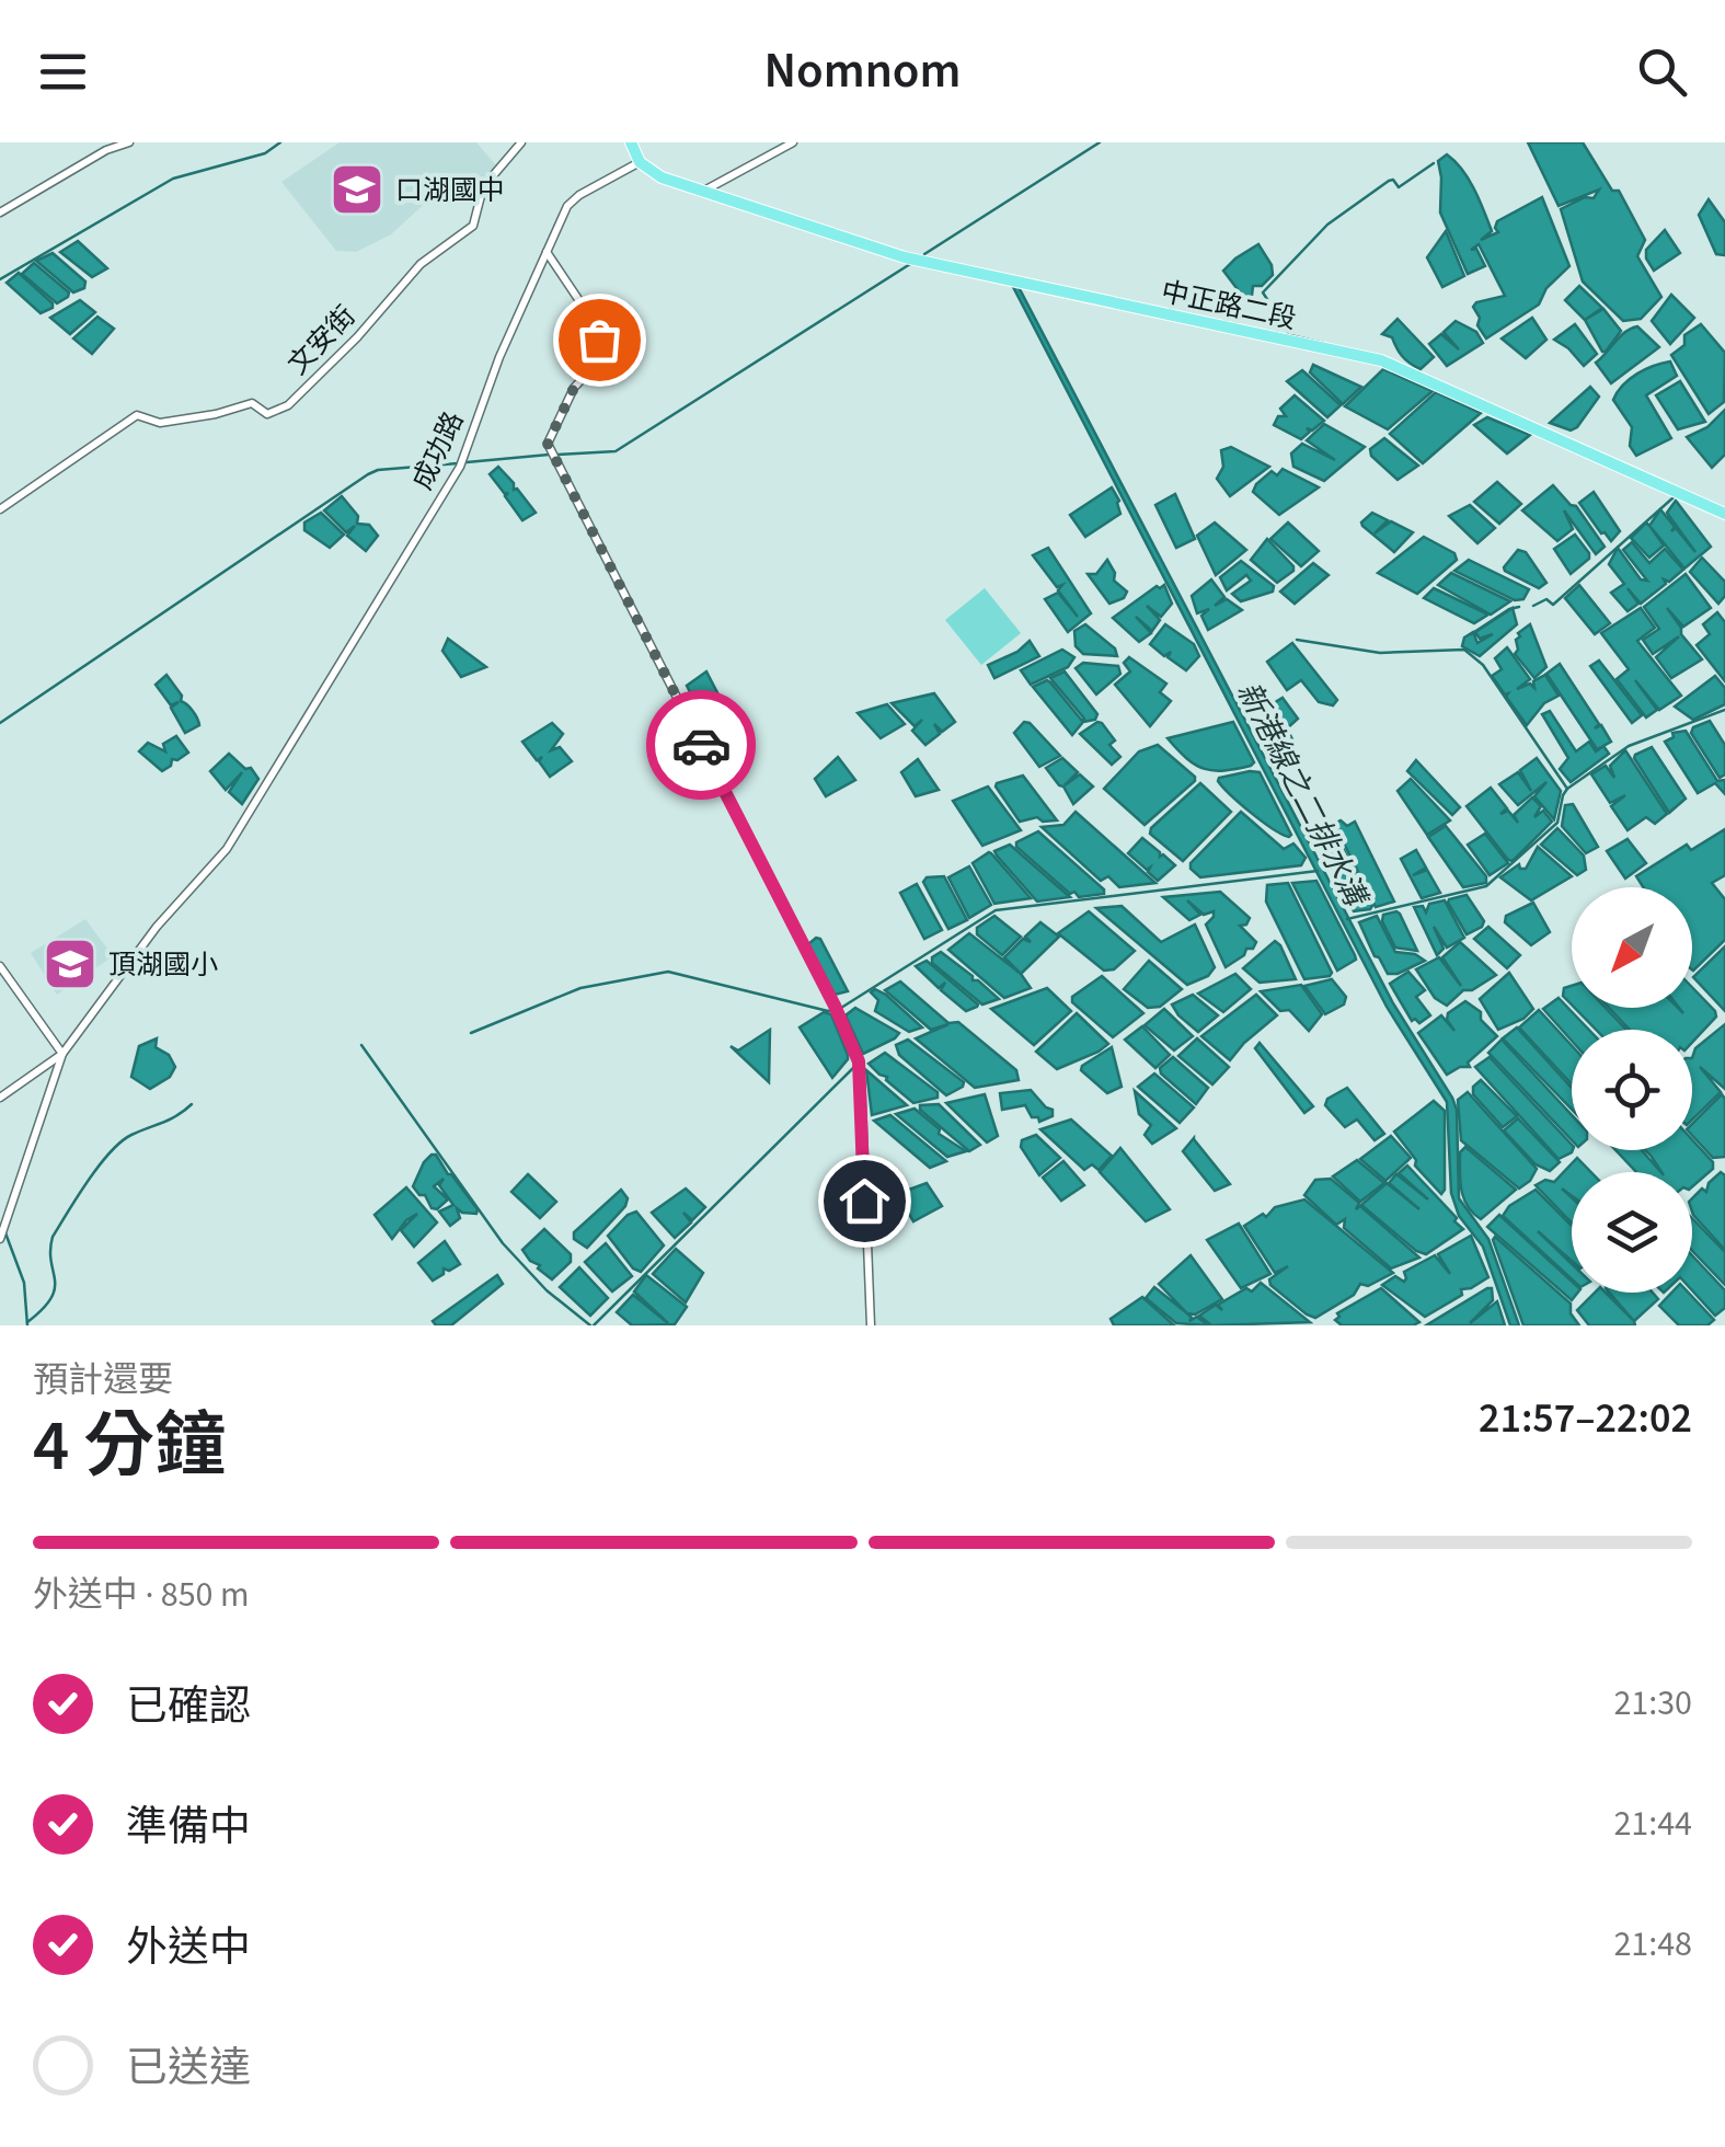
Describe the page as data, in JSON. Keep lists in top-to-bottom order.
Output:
{
  "streets": {
    "main road": ["中正路二段"],
    "street": ["文安街", "成功路"]
  },
  "crossings": [
    ["中正路二段", "成功路"]
  ],
  "water": ["新港線之二排水溝"],
  "places": {
    "school or university": ["口湖國中", "頂湖國小"]
  },
  "north": "bottom left",
  "page": {
    "header": "Nomnom",
    "heading": ["4 分鐘", "預計還要", "21:57–22:02"],
    "bar": "外送中 · 850 m",
    "list": [
      ["已確認", "21:30"],
      ["準備中", "21:44"],
      ["外送中", "21:48"],
      "已送達"
    ]
  }
}
